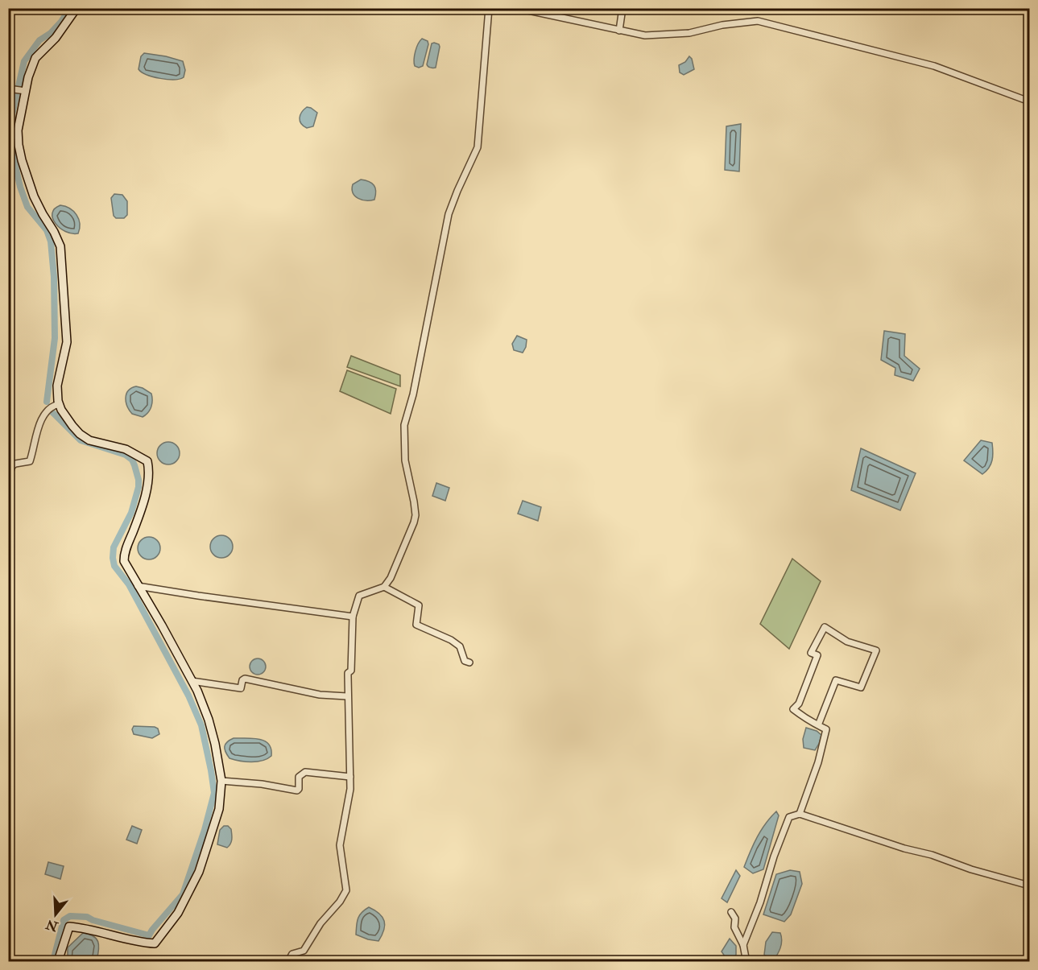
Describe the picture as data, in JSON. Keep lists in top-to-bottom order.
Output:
{
  "north": "bottom"
}
